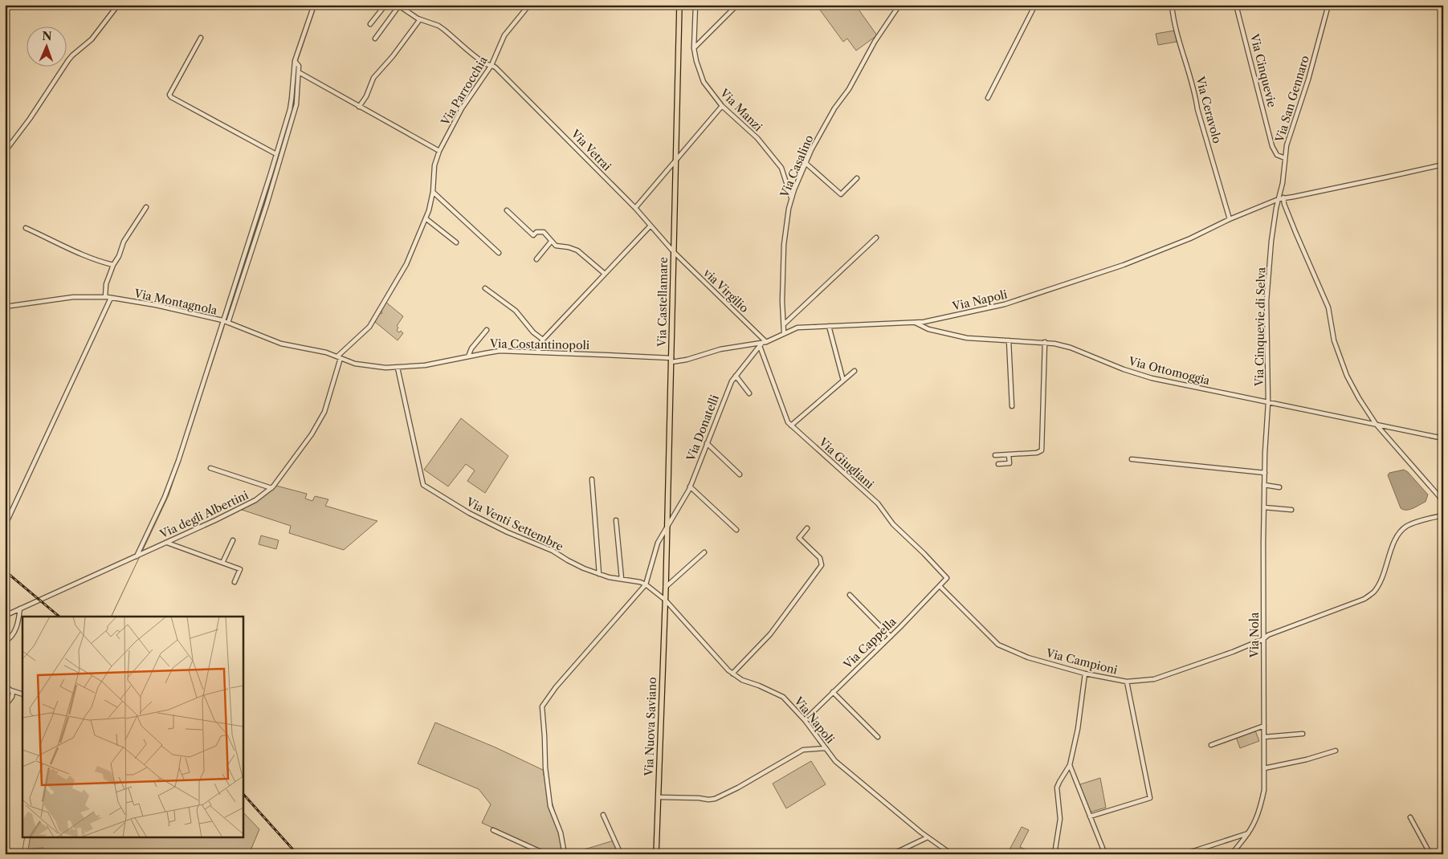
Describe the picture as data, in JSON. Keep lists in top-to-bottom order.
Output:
{
  "streets": {
    "main road": ["Via Castellamare", "Via Nuova Saviano"],
    "street": [
      "Via Cinquevie",
      "Via Parrocchia",
      "Via San Gennaro",
      "Via Manzi",
      "Via Ceravolo",
      "Via Vetrai",
      "Via Casalino",
      "via Virgilio",
      "Via Napoli",
      "Via Montagnola",
      "Via Cinquevie di Selva",
      "Via Costantinopoli",
      "Via Ottomoggia",
      "Via Donatelli",
      "Via Giugliani",
      "Via degli Albertini",
      "Via Venti Settembre",
      "Via Nola",
      "Via Cappella",
      "Via Campioni"
    ]
  },
  "crossings": [
    ["Via Cinquevie", "Via San Gennaro"],
    ["Via Parrocchia", "Via Vetrai"],
    ["Via Parrocchia", "Via Montagnola"],
    ["Via Parrocchia", "Via Costantinopoli"],
    ["Via Parrocchia", "Via degli Albertini"],
    ["Via San Gennaro", "Via Napoli"],
    ["Via San Gennaro", "Via Cinquevie di Selva"],
    ["Via Manzi", "Via Casalino"],
    ["Via Ceravolo", "Via Napoli"],
    ["Via Vetrai", "via Virgilio"],
    ["Via Vetrai", "Via Castellamare"],
    ["Via Casalino", "Via Napoli"],
    ["via Virgilio", "Via Napoli"],
    ["via Virgilio", "Via Castellamare"],
    ["via Virgilio", "Via Donatelli"],
    ["Via Napoli", "Via Castellamare"],
    ["Via Napoli", "Via Cinquevie di Selva"],
    ["Via Napoli", "Via Costantinopoli"],
    ["Via Napoli", "Via Ottomoggia"],
    ["Via Napoli", "Via Donatelli"],
    ["Via Napoli", "Via Venti Settembre"],
    ["Via Napoli", "Via Cappella"],
    ["Via Napoli", "Via Nuova Saviano"],
    ["Via Montagnola", "Via Costantinopoli"],
    ["Via Montagnola", "Via degli Albertini"],
    ["Via Castellamare", "Via Costantinopoli"],
    ["Via Castellamare", "Via Donatelli"],
    ["Via Castellamare", "Via Venti Settembre"],
    ["Via Castellamare", "Via Nuova Saviano"],
    ["Via Cinquevie di Selva", "Via Ottomoggia"],
    ["Via Cinquevie di Selva", "Via Nola"],
    ["Via Costantinopoli", "Via degli Albertini"],
    ["Via Costantinopoli", "Via Venti Settembre"],
    ["Via Donatelli", "Via Giugliani"],
    ["Via Donatelli", "Via Venti Settembre"],
    ["Via Giugliani", "Via Cappella"],
    ["Via Venti Settembre", "Via Nuova Saviano"],
    ["Via Nola", "Via Campioni"],
    ["Via Cappella", "Via Campioni"]
  ],
  "north": "top"
}
